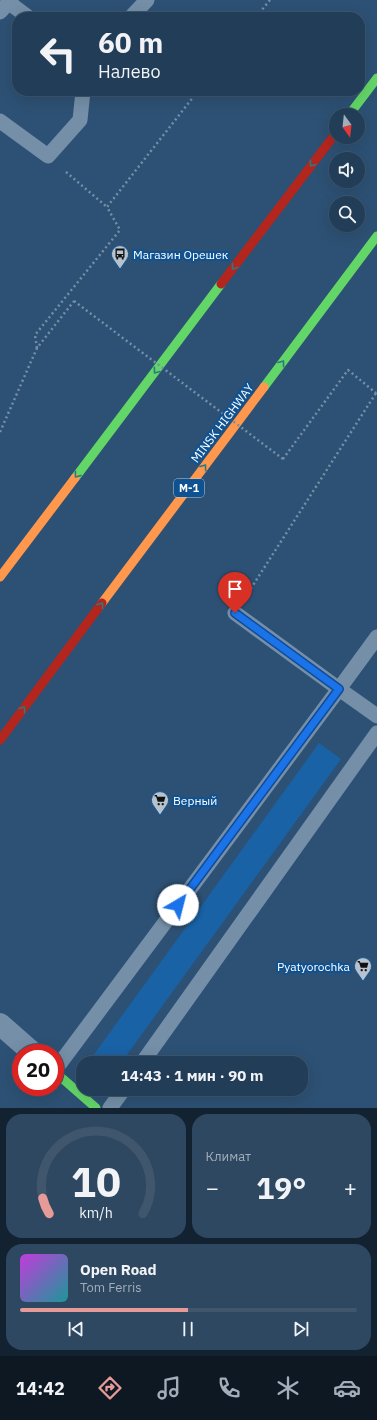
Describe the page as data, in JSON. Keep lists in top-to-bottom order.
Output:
{
  "streets": {
    "main road": ["MINSK HIGHWAY", "М-1"]
  },
  "one_way": ["MINSK HIGHWAY"],
  "places": {
    "bus stop": ["Магазин Орешек"],
    "supermarket": ["Верный", "Pyatyorochka"]
  },
  "north": "bottom",
  "page": {
    "turn": ["60 m", "Налево"],
    "limit": "20",
    "trip": "14:43 · 1 мин · 90 m",
    "tile": "Климат",
    "heat": ["−", "19°", "+"],
    "song": ["Open Road", "Tom Ferris"],
    "tabs": "14:42",
    "gauge": ["10", "km/h"]
  }
}
